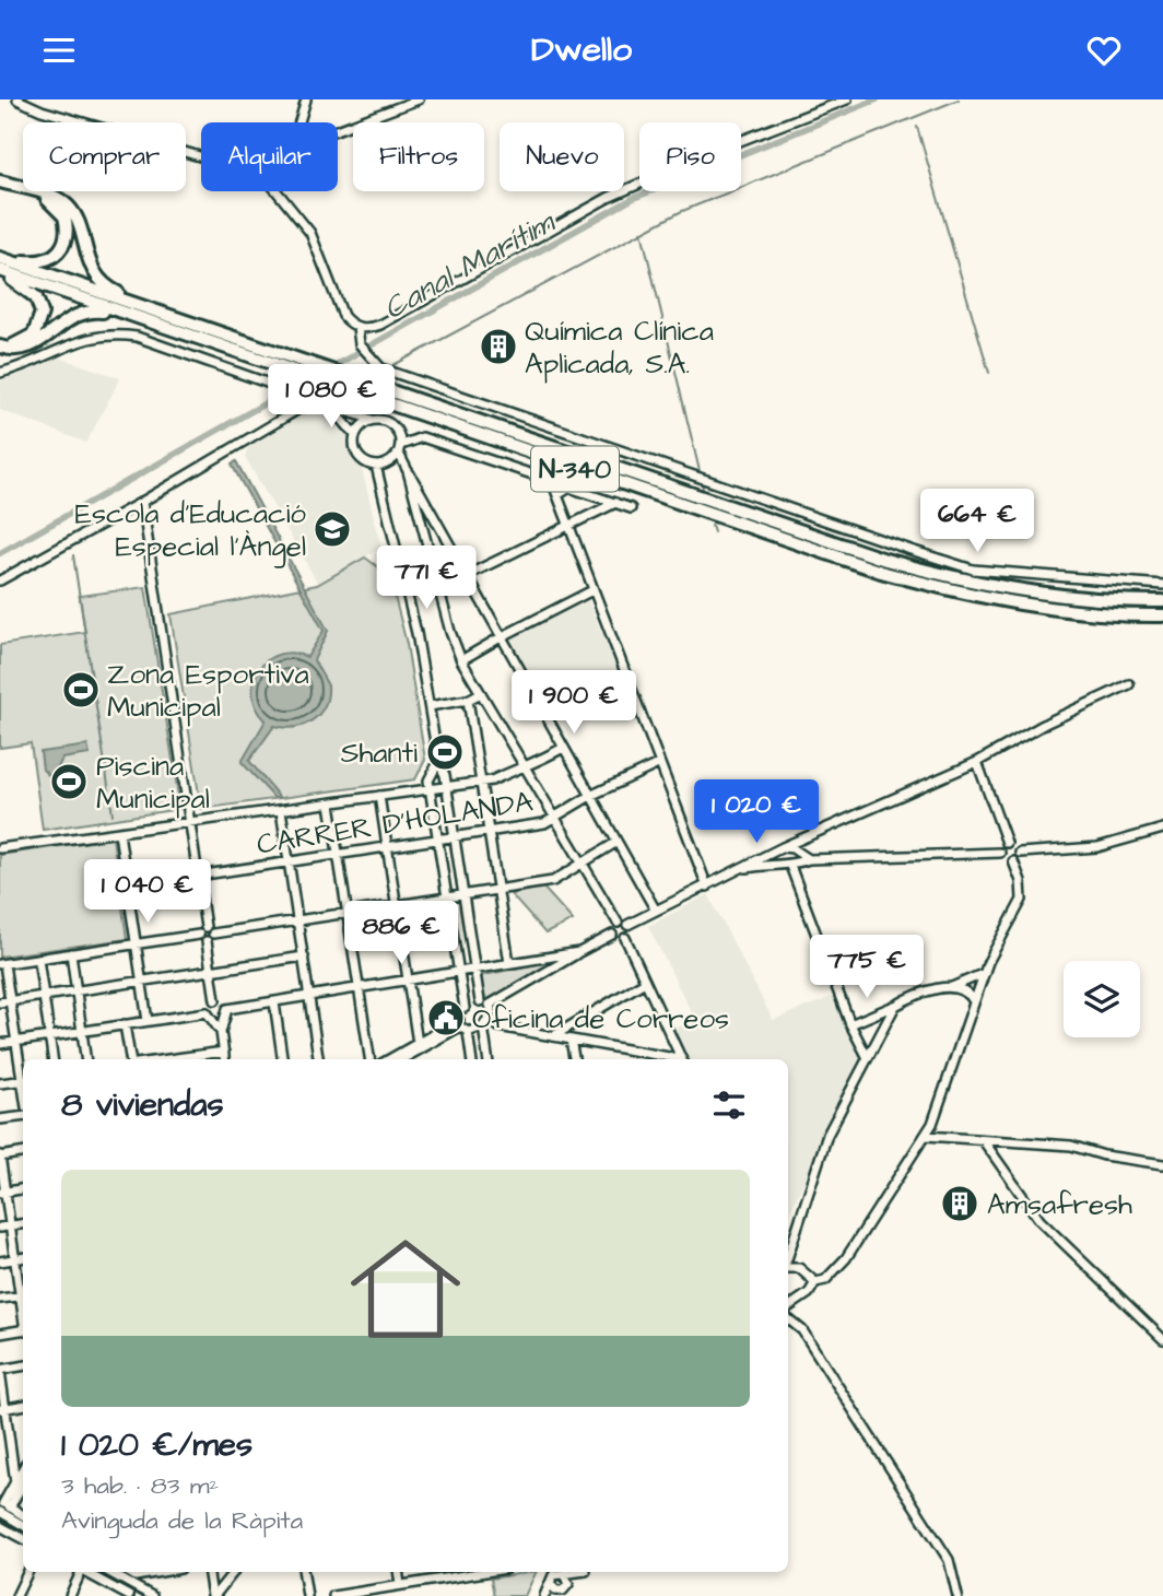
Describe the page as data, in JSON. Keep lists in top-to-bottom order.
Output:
{
  "streets": {
    "highway": ["N-340"],
    "street": ["CARRER D'HOLANDA"]
  },
  "water": ["Canal Marítim"],
  "places": {
    "building": ["Química Clínica Aplicada, S.A.", "Amsafresh"],
    "school or university": ["Escola d'Educació Especial l'Àngel"],
    "sports": ["Zona Esportiva Municipal", "Shanti", "Piscina Municipal"],
    "public building": ["Oficina de Correos"]
  },
  "page": {
    "header": "Dwello",
    "chip": [
      "Comprar",
      "Alquilar",
      "Filtros",
      "Nuevo",
      "Piso"
    ],
    "price": [
      "1 080 €",
      "664 €",
      "771 €",
      "1 900 €",
      "1 020 €",
      "1 040 €",
      "886 €",
      "775 €"
    ],
    "heading": "8 viviendas",
    "list": [
      {
        "name": "1 020 €/mes",
        "note": "3 hab. · 83 m² · Avinguda de la Ràpita"
      }
    ]
  }
}
